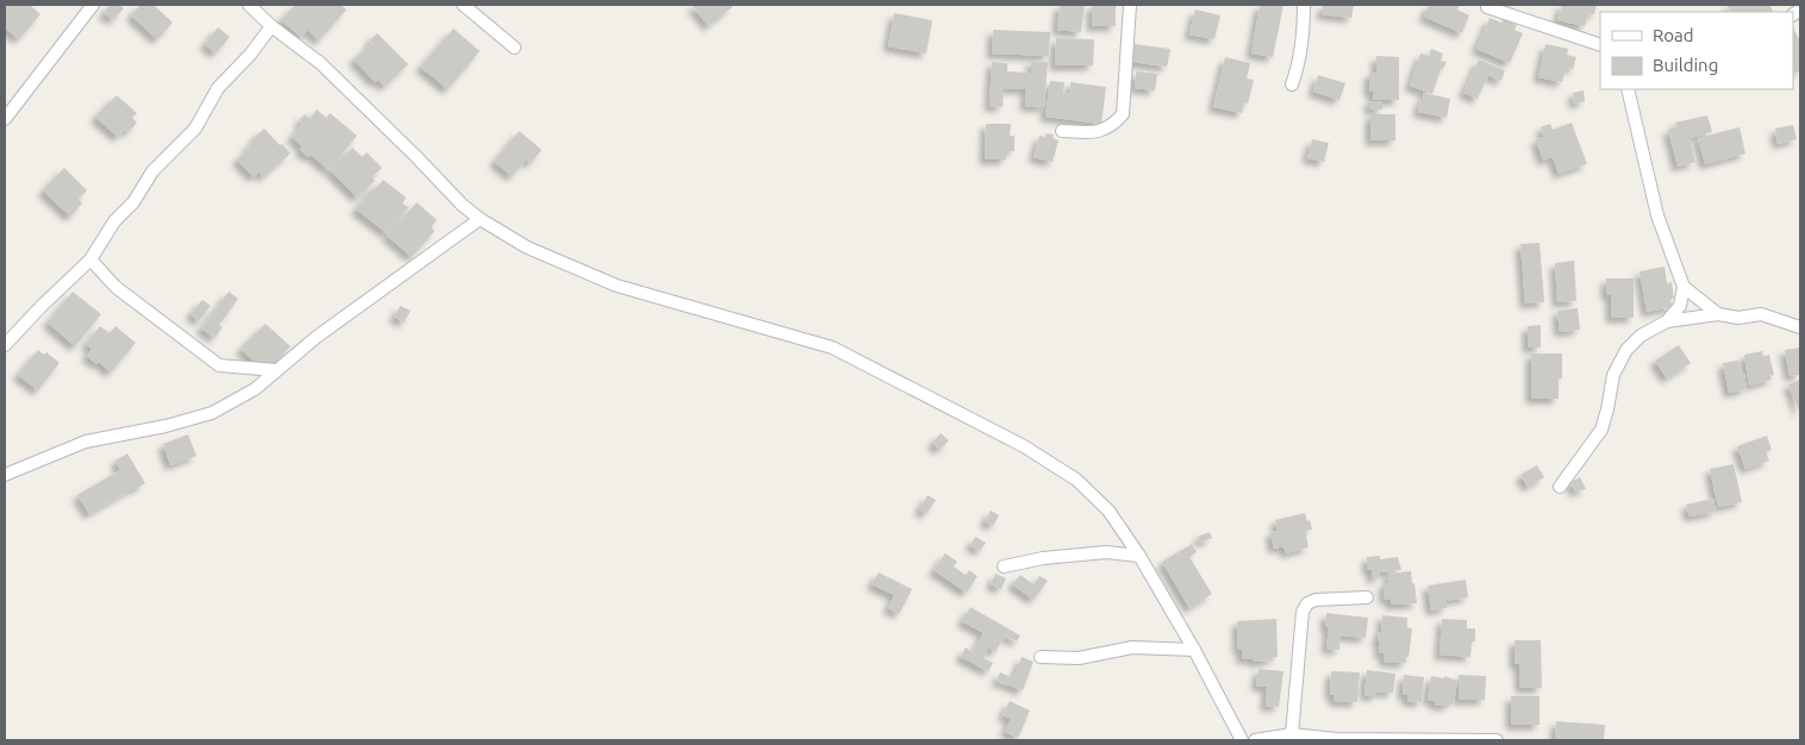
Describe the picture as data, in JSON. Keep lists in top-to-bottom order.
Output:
{
  "legend": ["Road", "Building"]
}
